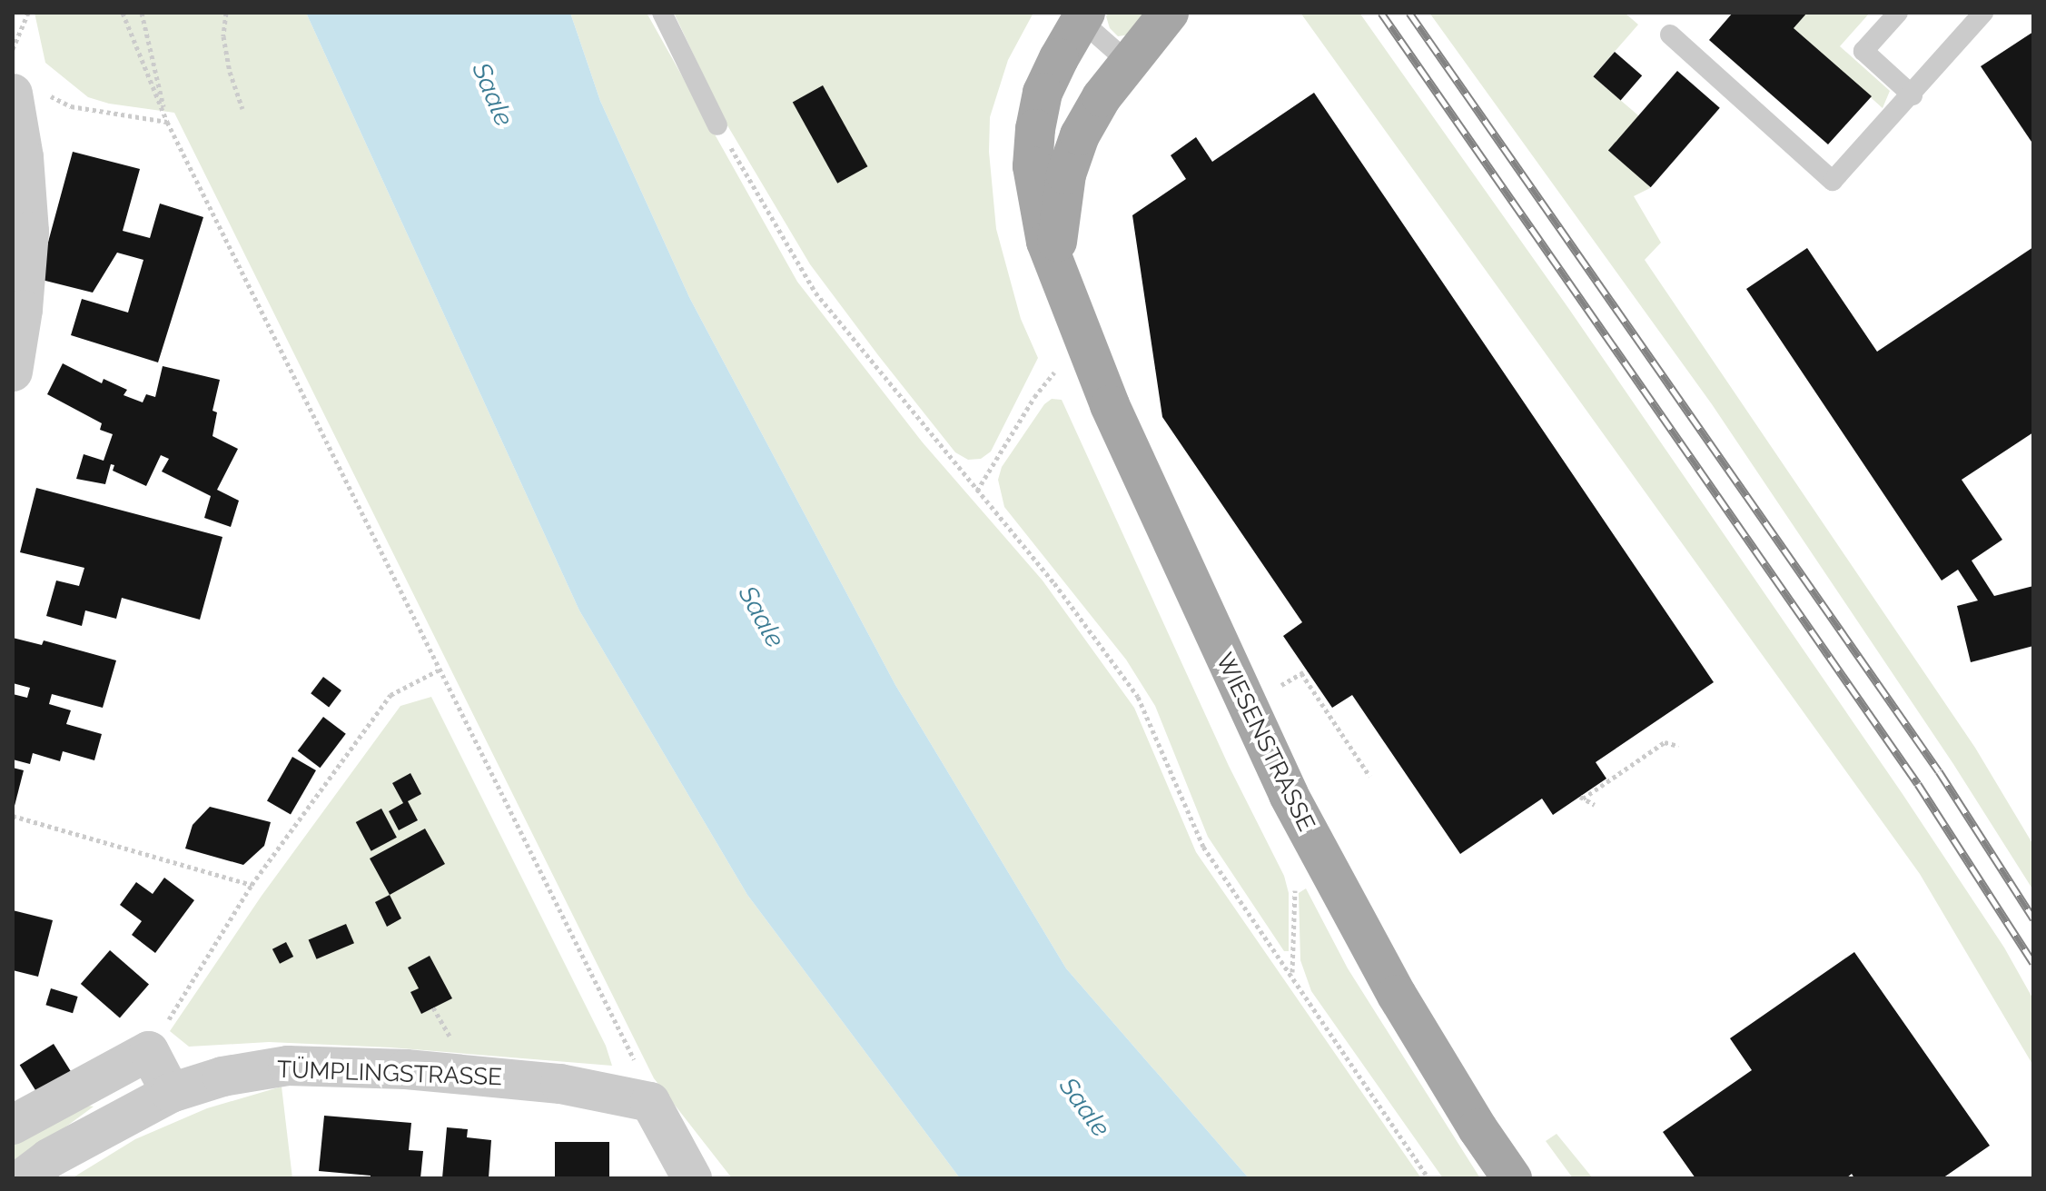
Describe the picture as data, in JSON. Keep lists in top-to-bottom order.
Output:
{
  "streets": {
    "main road": ["WIESENSTRASSE"],
    "street": ["TÜMPLINGSTRASSE"]
  },
  "water": ["Saale"]
}
